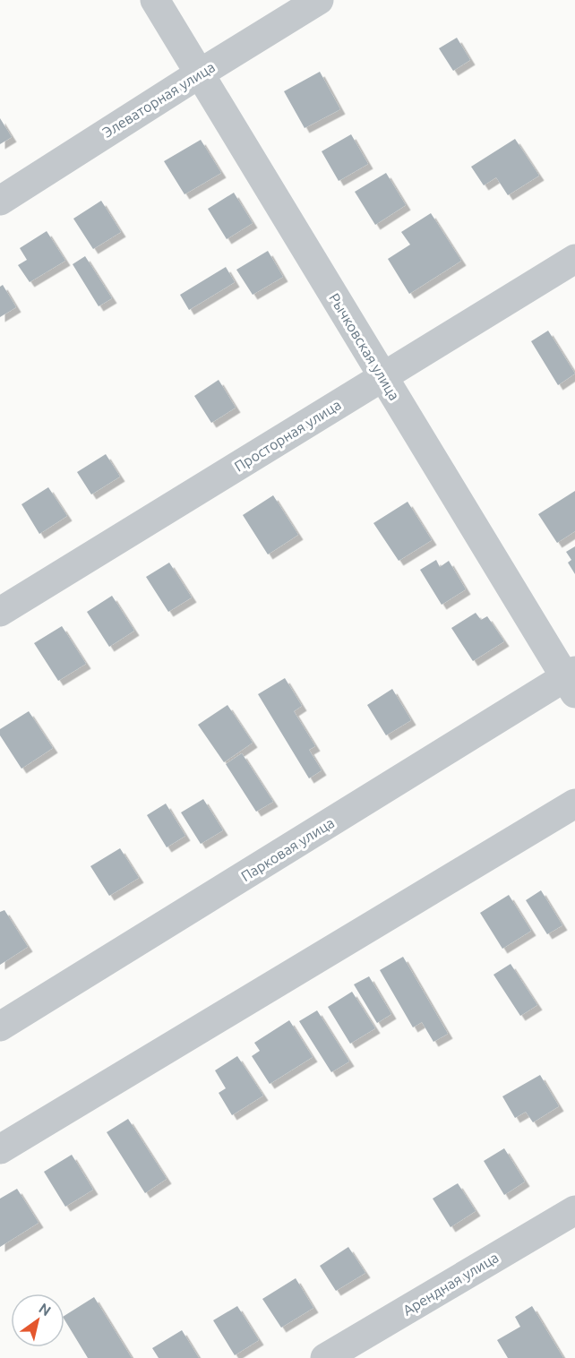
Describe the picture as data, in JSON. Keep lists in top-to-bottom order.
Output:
{
  "streets": {
    "street": [
      "Элеваторная улица",
      "Рычковская улица",
      "Просторная улица",
      "Парковая улица",
      "Арендная улица"
    ]
  },
  "crossings": [
    ["Элеваторная улица", "Рычковская улица"],
    ["Рычковская улица", "Просторная улица"],
    ["Рычковская улица", "Парковая улица"]
  ],
  "north": "top right"
}
